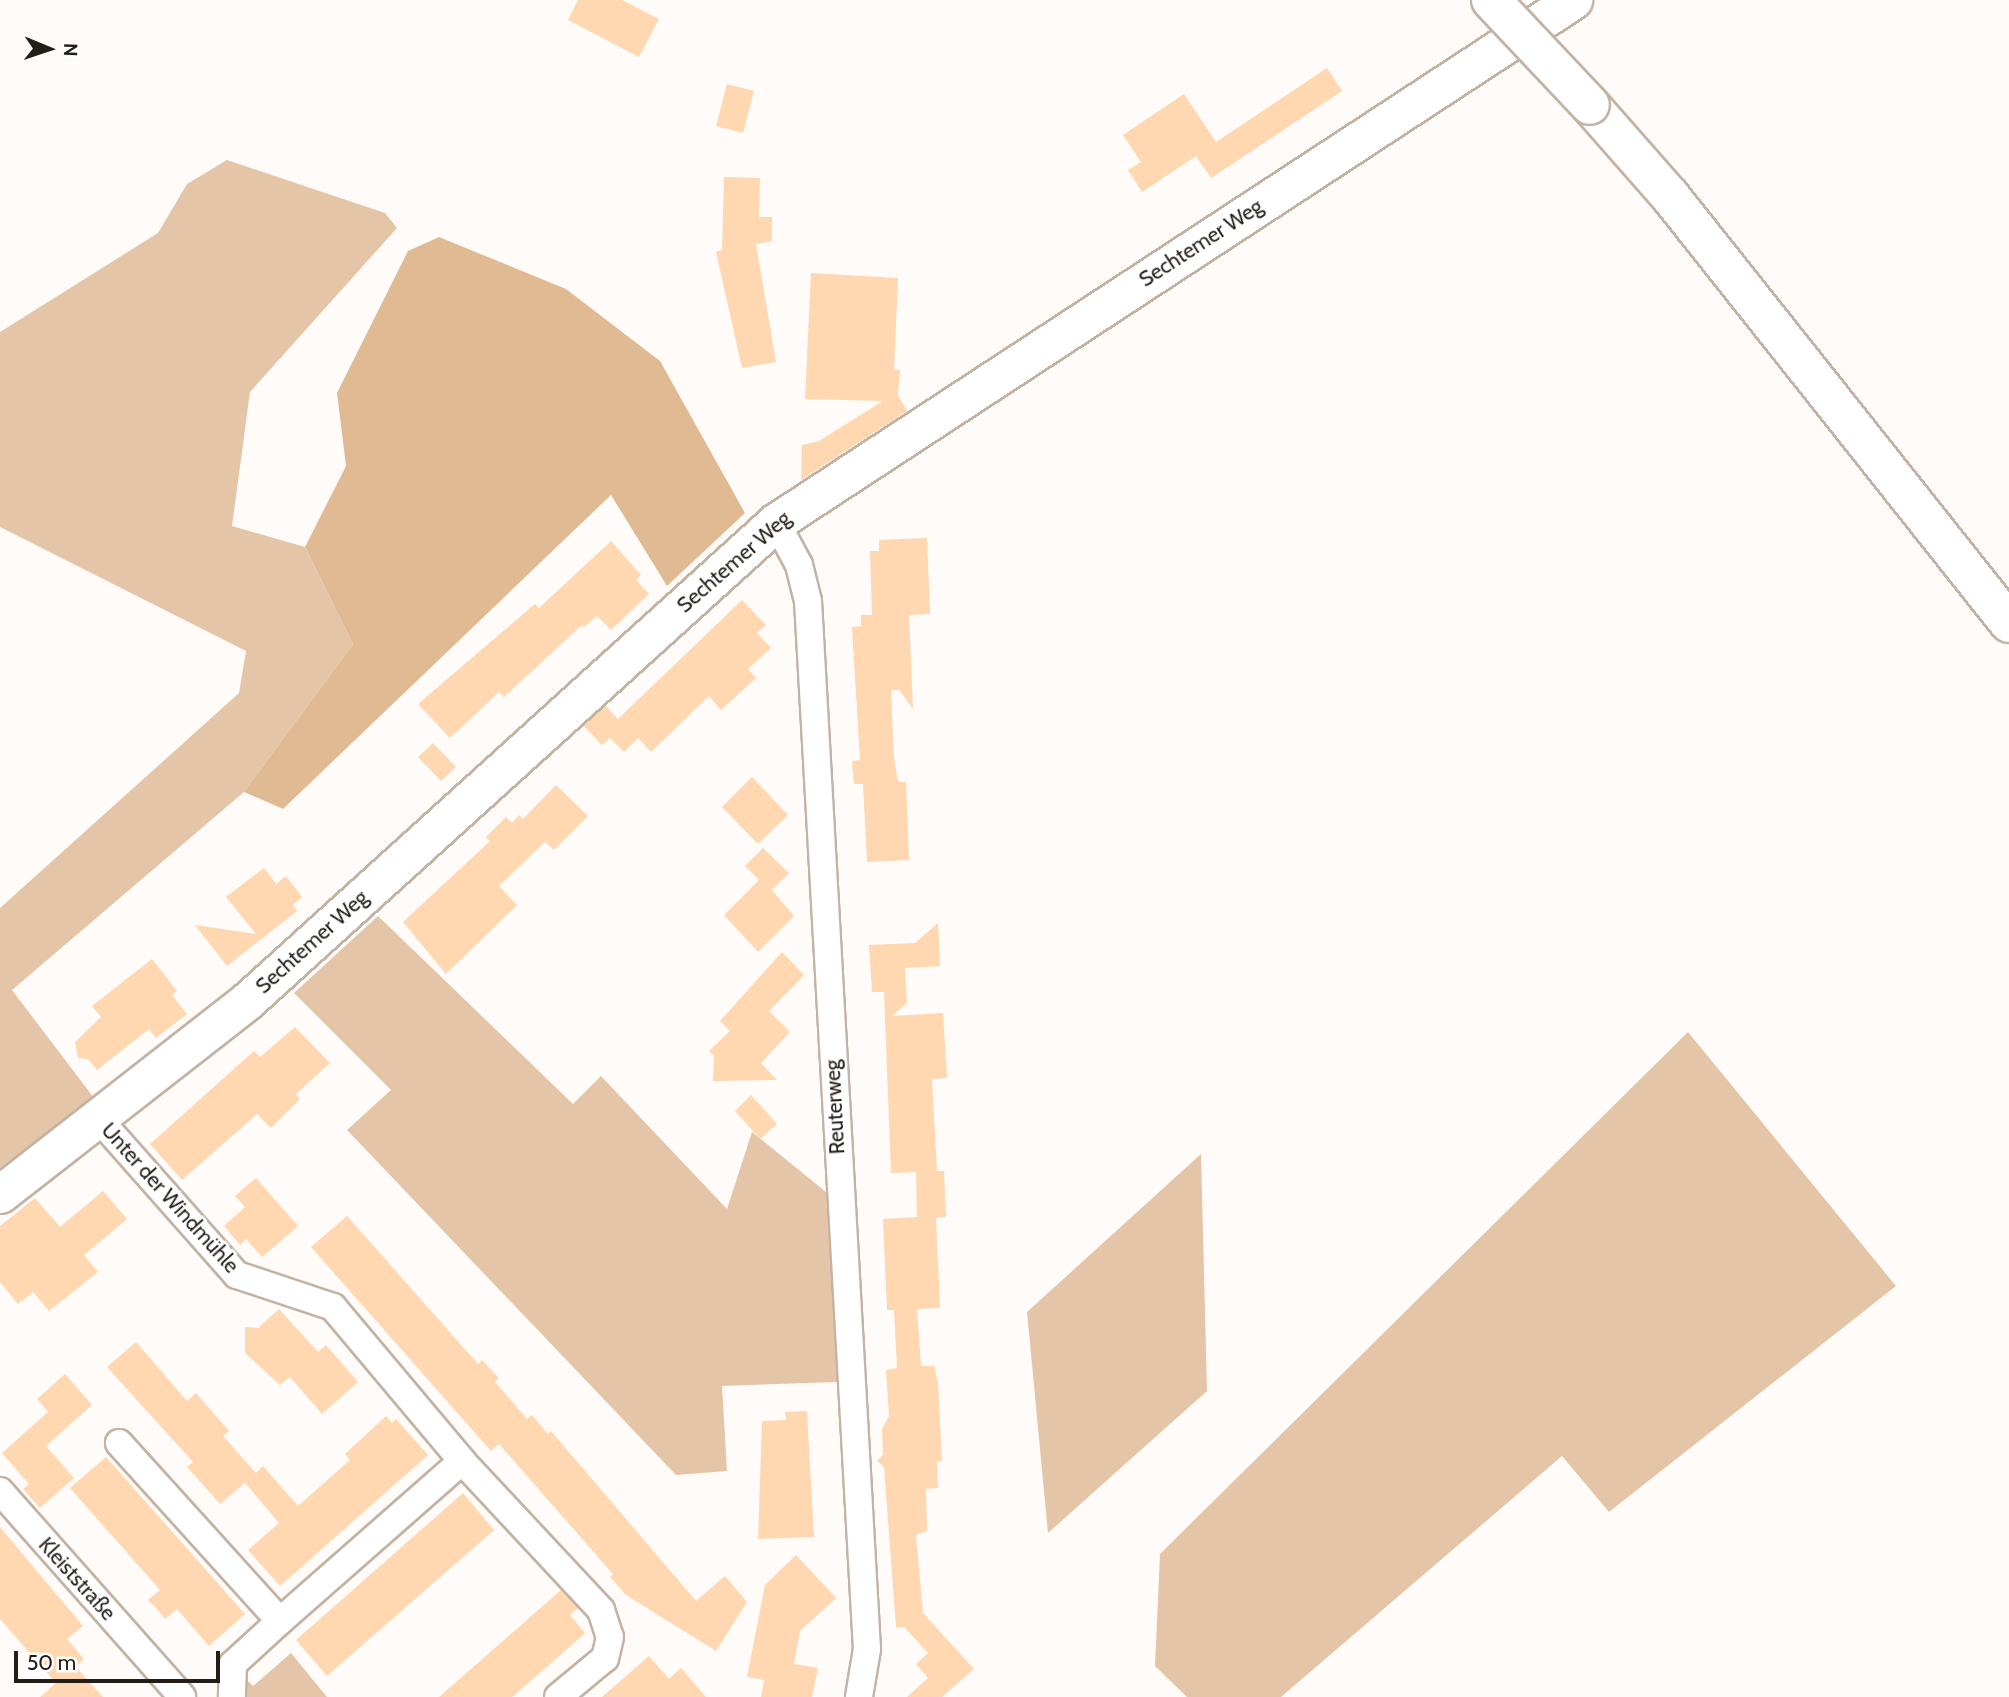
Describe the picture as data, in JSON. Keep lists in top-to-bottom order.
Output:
{
  "streets": {
    "street": [
      "Sechtemer Weg",
      "Reuterweg",
      "Unter der Windmühle",
      "Kleiststraße"
    ]
  },
  "crossings": [
    ["Sechtemer Weg", "Reuterweg"],
    ["Sechtemer Weg", "Unter der Windmühle"]
  ],
  "scale_bar": "50 m",
  "north": "right"
}
